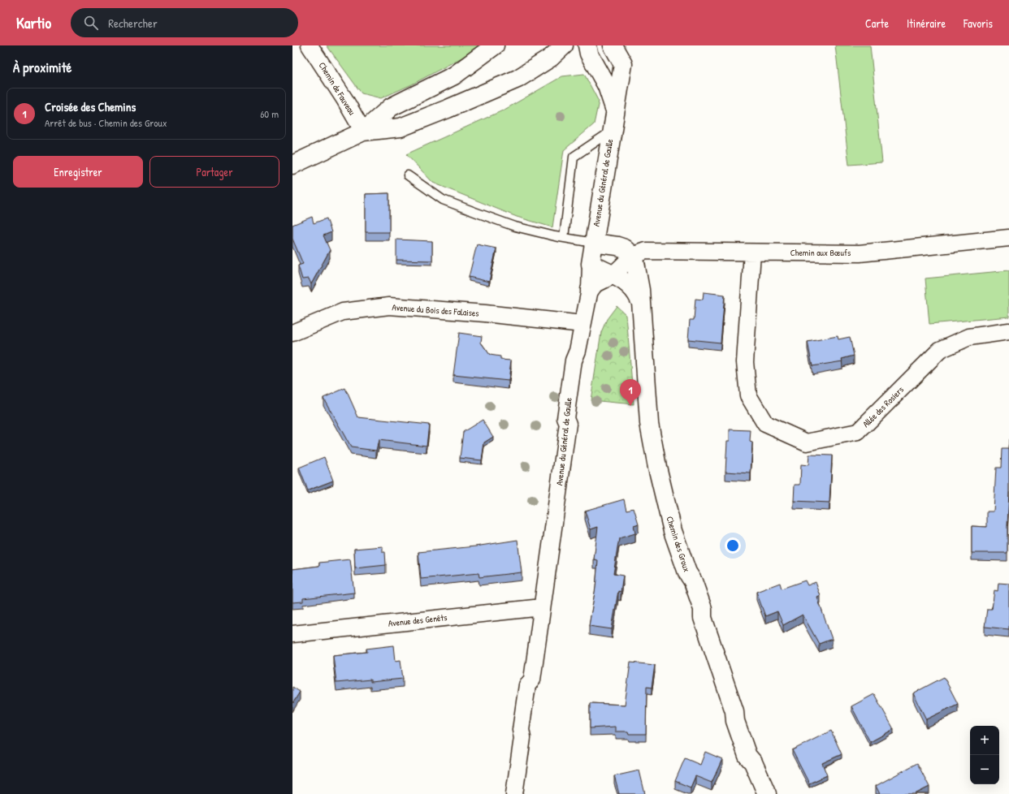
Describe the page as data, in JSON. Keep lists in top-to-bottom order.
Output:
{
  "streets": {
    "street": [
      "Chemin de Fauveau",
      "Avenue du Général de Gaulle",
      "Chemin aux Bœufs",
      "Avenue du Bois des Falaises",
      "Allée des Rosiers",
      "Chemin des Groux",
      "Avenue des Genêts"
    ]
  },
  "crossings": [
    ["Avenue du Général de Gaulle", "Avenue du Bois des Falaises"],
    ["Avenue du Général de Gaulle", "Chemin des Groux"],
    ["Avenue du Général de Gaulle", "Avenue des Genêts"],
    ["Chemin aux Bœufs", "Allée des Rosiers"],
    ["Chemin aux Bœufs", "Chemin des Groux"]
  ],
  "page": {
    "header": "Kartio",
    "search": "Rechercher",
    "nav": ["Carte", "Itinéraire", "Favoris"],
    "heading": "À proximité",
    "list": [
      {
        "mark": "1",
        "name": "Croisée des Chemins",
        "note": "Arrêt de bus · Chemin des Groux",
        "value": "60 m"
      }
    ],
    "buttons": ["Enregistrer", "Partager"],
    "pins": "1",
    "map_buttons": ["+", "−"]
  }
}
